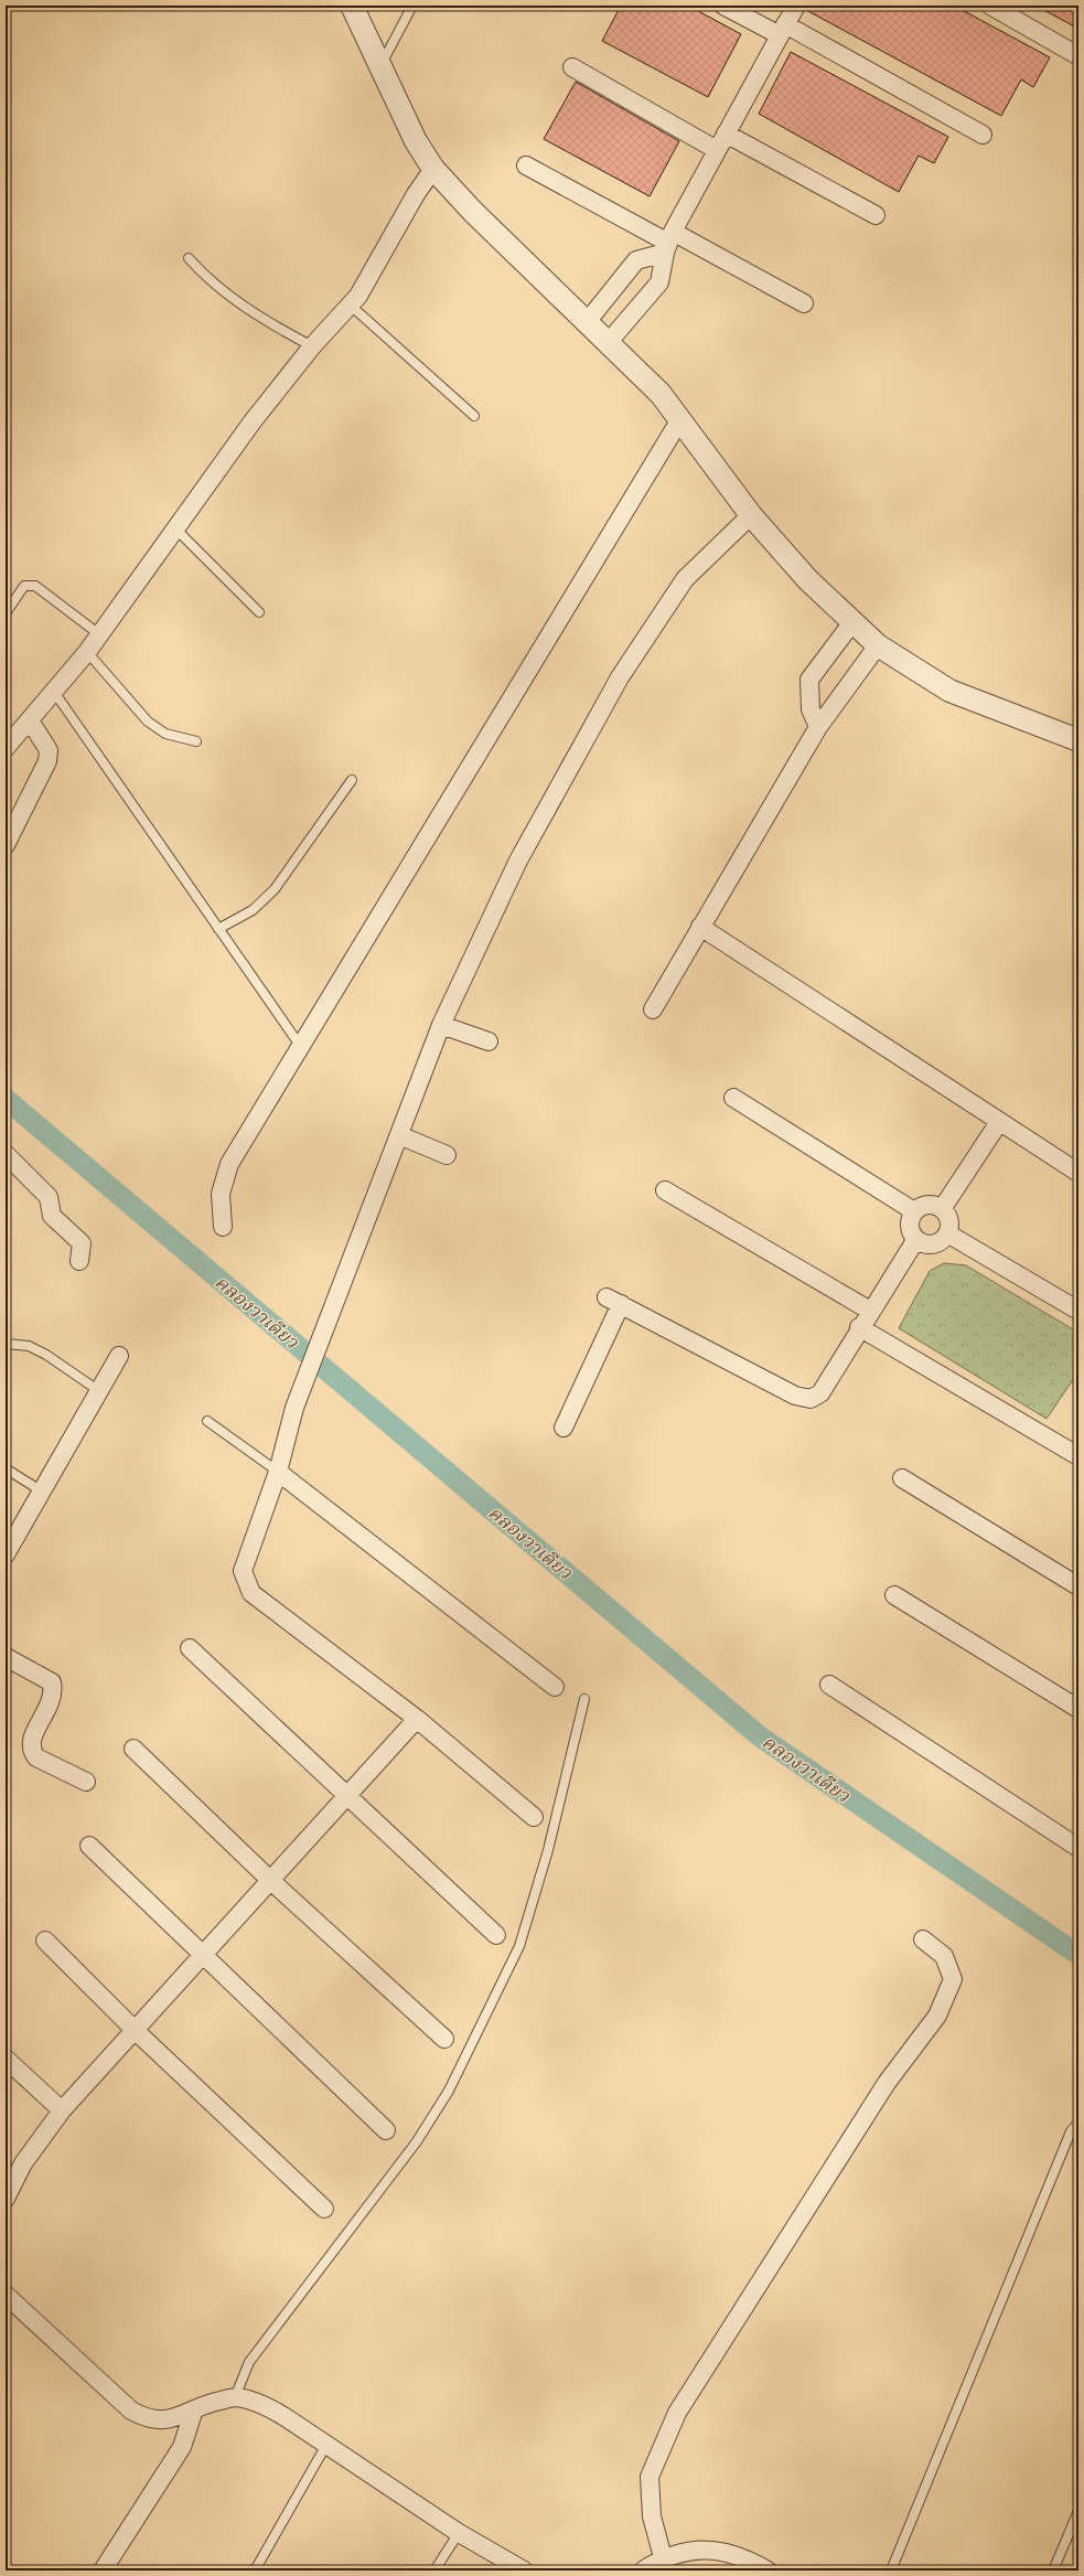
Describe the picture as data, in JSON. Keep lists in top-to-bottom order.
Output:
{
  "water": ["คลองวาเดียว"]
}
